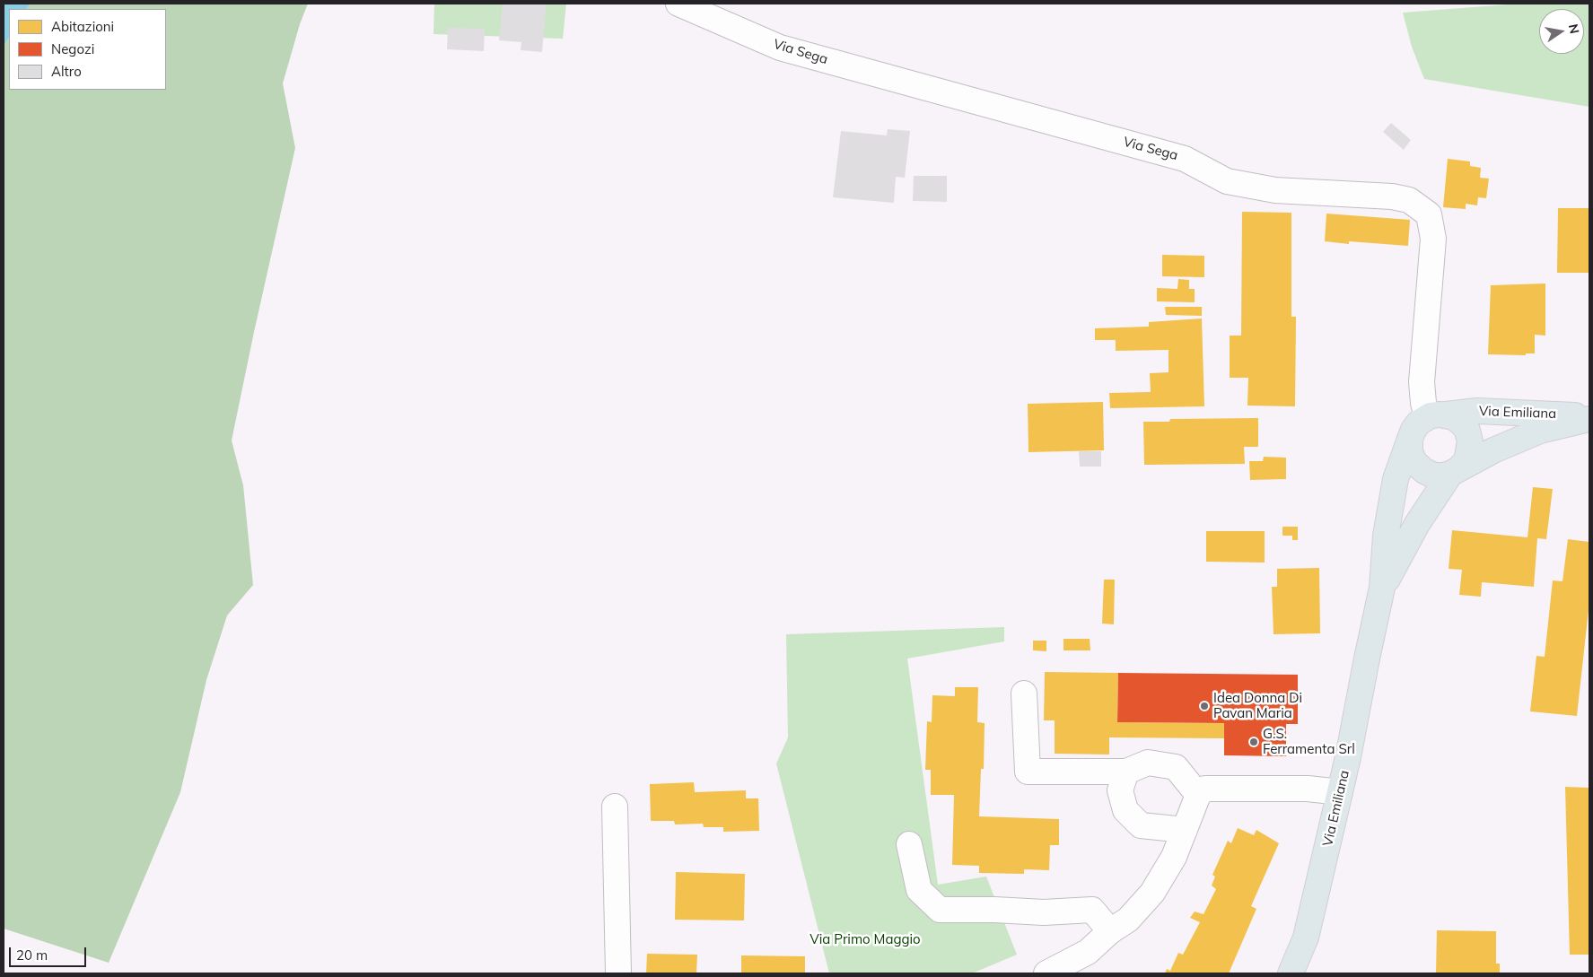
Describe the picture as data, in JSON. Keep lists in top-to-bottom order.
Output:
{
  "streets": {
    "main road": ["Via Emiliana"],
    "street": ["Via Sega"]
  },
  "crossings": [
    ["Via Sega", "Via Emiliana"]
  ],
  "parks": ["Via Primo Maggio"],
  "places": ["Idea Donna Di Pavan Maria", "G.S. Ferramenta Srl"],
  "legend": ["Abitazioni", "Negozi", "Altro"],
  "scale_bar": "20 m",
  "north": "right"
}
